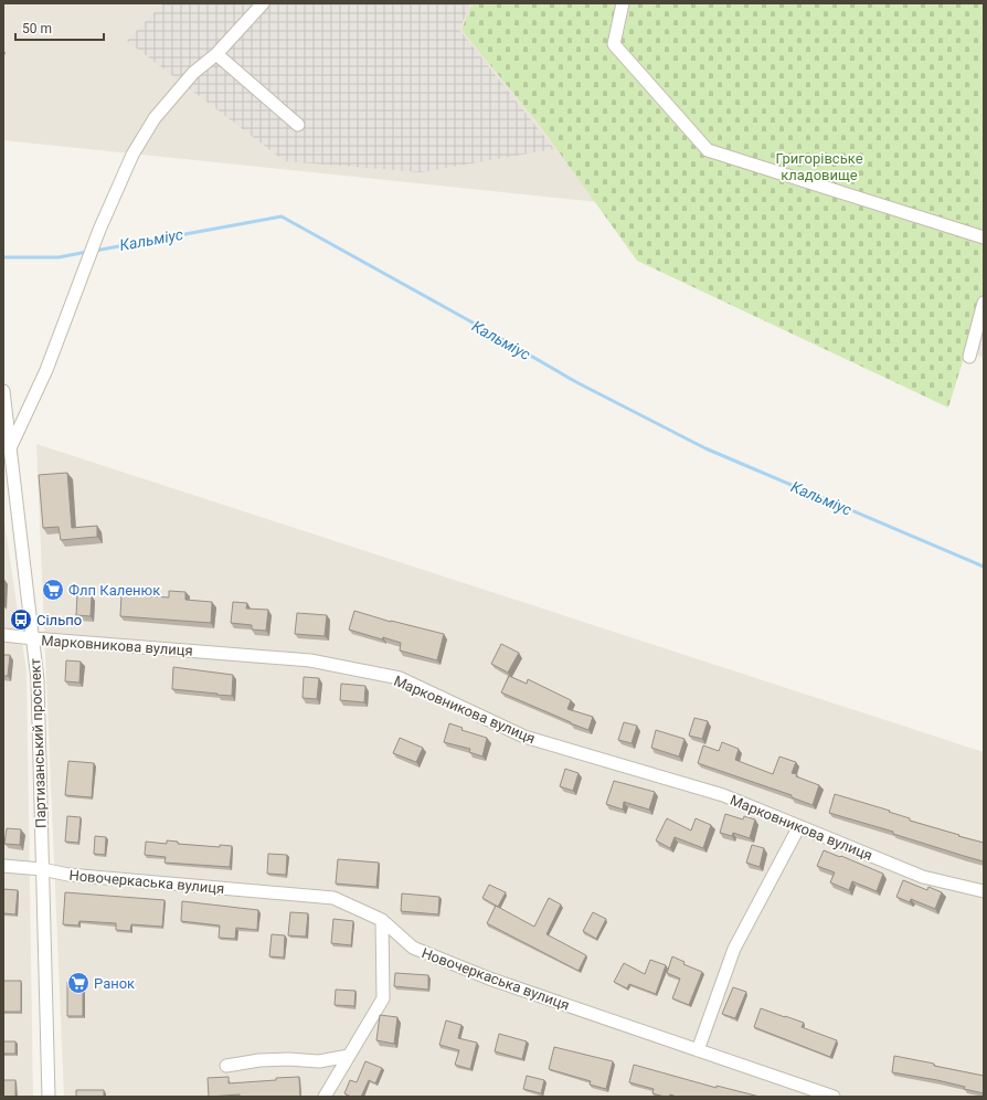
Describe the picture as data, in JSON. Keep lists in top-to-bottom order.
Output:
{
  "streets": {
    "street": ["Марковникова вулиця", "Партизанський проспект", "Новочеркаська вулиця"]
  },
  "crossings": [
    ["Марковникова вулиця", "Партизанський проспект"],
    ["Партизанський проспект", "Новочеркаська вулиця"]
  ],
  "water": ["Кальміус"],
  "parks": ["Григорівське кладовище"],
  "places": {
    "supermarket": ["Флп Каленюк", "Ранок"],
    "bus stop": ["Сільпо"]
  },
  "scale_bar": "50 m"
}
